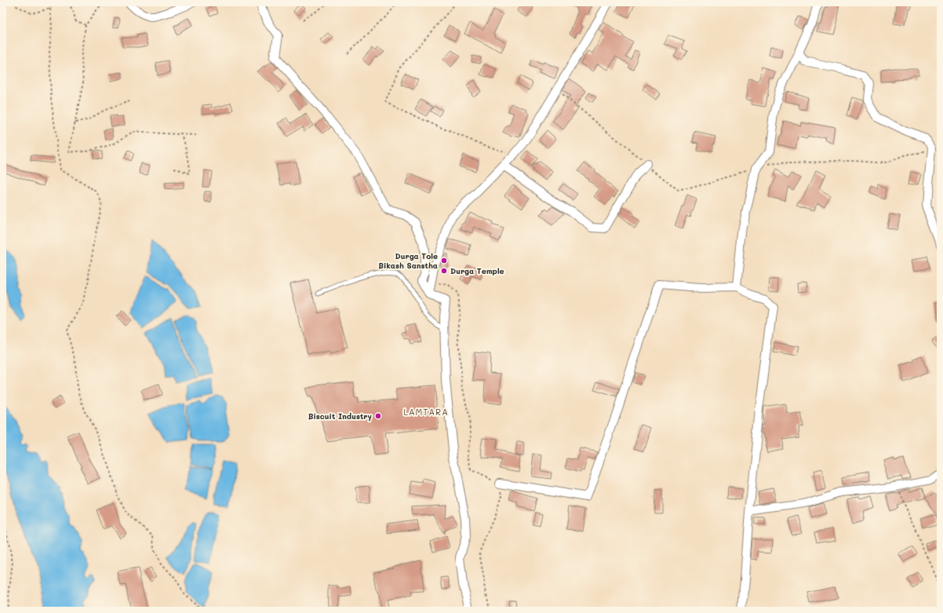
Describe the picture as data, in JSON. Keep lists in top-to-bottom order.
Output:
{
  "districts": ["LAMTARA"],
  "places": ["Durga Tole Bikash Sanstha", "Durga Temple", "Biscuit Industry"]
}
